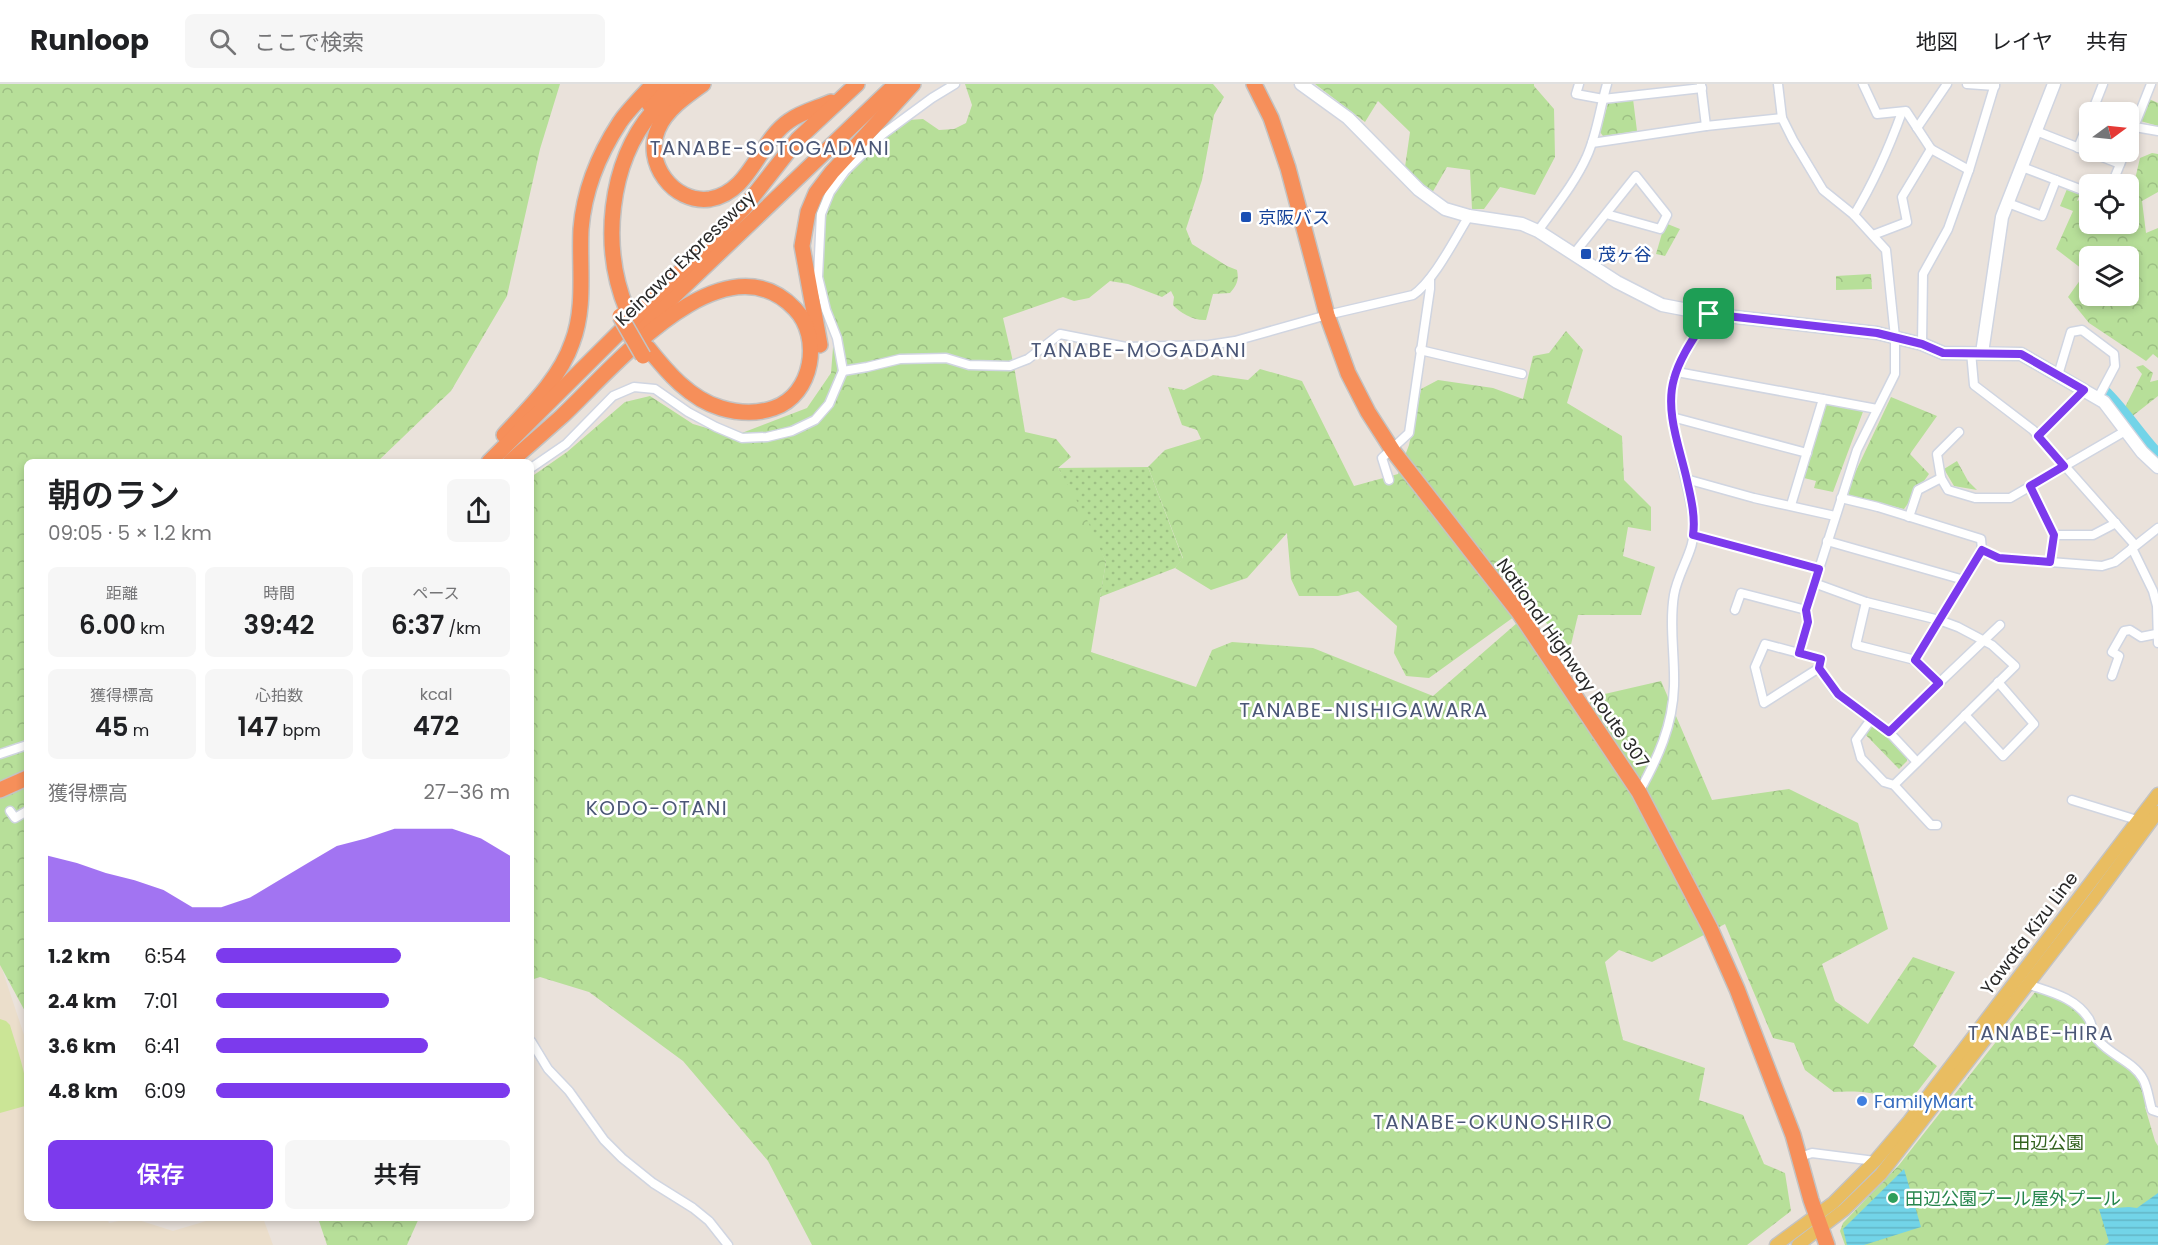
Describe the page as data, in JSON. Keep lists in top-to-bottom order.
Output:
{
  "streets": {
    "highway": ["Keinawa Expressway", "National Highway Route 307"],
    "main road": ["Yawata Kizu Line"]
  },
  "crossings": [
    ["National Highway Route 307", "Yawata Kizu Line"]
  ],
  "districts": [
    "TANABE-SOTOGADANI",
    "TANABE-MOGADANI",
    "TANABE-NISHIGAWARA",
    "KODO-OTANI",
    "TANABE-HIRA",
    "TANABE-OKUNOSHIRO"
  ],
  "parks": ["田辺公園"],
  "places": {
    "transit": ["京阪バス", "茂ヶ谷"],
    "other": ["FamilyMart", "田辺公園プール屋外プール"]
  },
  "north": "right",
  "page": {
    "header": "Runloop",
    "search": "ここで検索",
    "nav": ["地図", "レイヤ", "共有"],
    "heading": ["朝のラン", "09:05 · 5 × 1.2 km"],
    "stats": [
      ["距離", "6.00 km"],
      ["時間", "39:42"],
      ["ペース", "6:37 /km"],
      ["獲得標高", "45 m"],
      ["心拍数", "147 bpm"],
      ["kcal", "472"]
    ],
    "chart": ["獲得標高", "27–36 m"],
    "list": [
      {
        "name": "1.2 km",
        "note": "6:54"
      },
      {
        "name": "2.4 km",
        "note": "7:01"
      },
      {
        "name": "3.6 km",
        "note": "6:41"
      },
      {
        "name": "4.8 km",
        "note": "6:09"
      }
    ],
    "buttons": ["保存", "共有"]
  }
}
